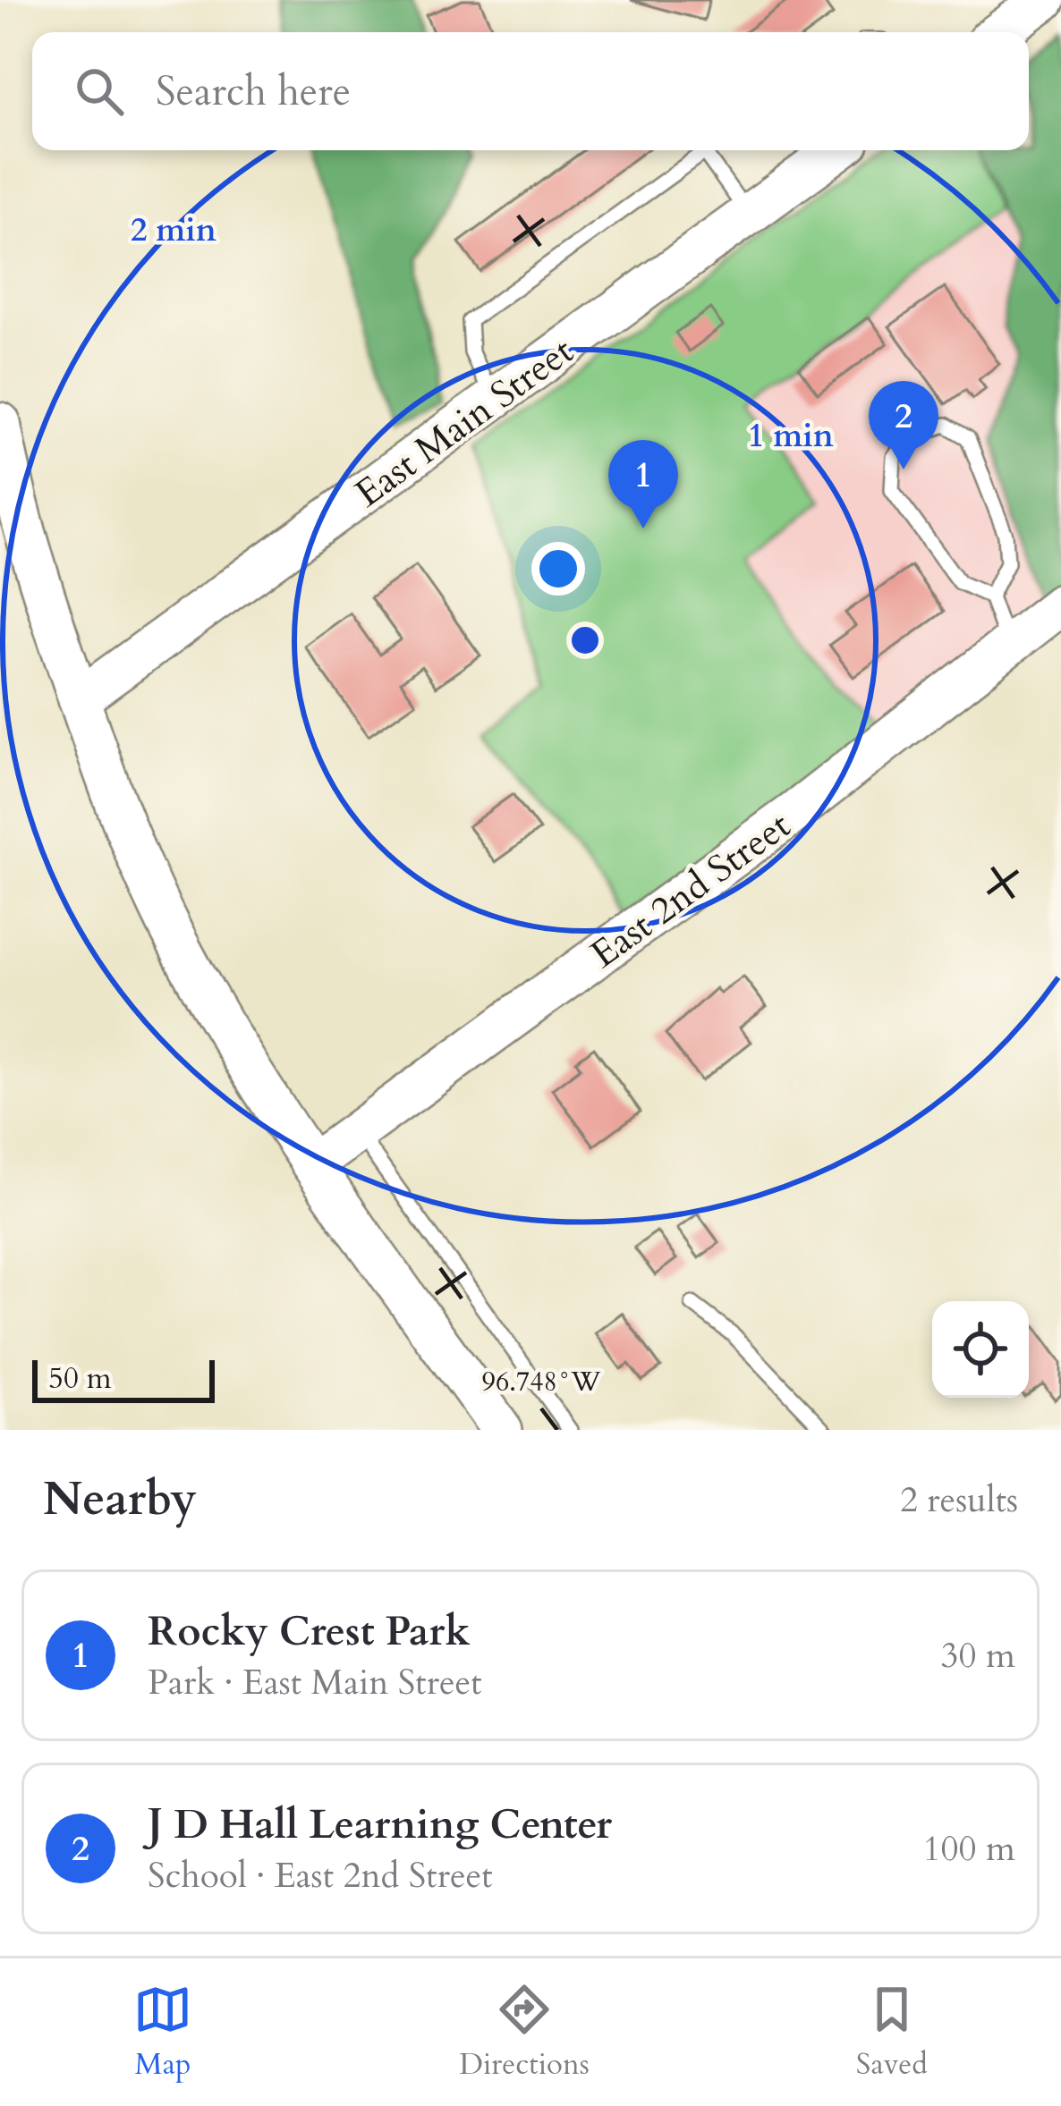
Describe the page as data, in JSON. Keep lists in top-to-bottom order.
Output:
{
  "streets": {
    "street": ["East Main Street", "East 2nd Street"]
  },
  "scale_bar": "50 m",
  "page": {
    "search": "Search here",
    "pins": ["2", "1"],
    "scale": "50 m",
    "heading": ["Nearby", "2 results"],
    "list": [
      {
        "mark": "1",
        "name": "Rocky Crest Park",
        "note": "Park · East Main Street",
        "value": "30 m"
      },
      {
        "mark": "2",
        "name": "J D Hall Learning Center",
        "note": "School · East 2nd Street",
        "value": "100 m"
      }
    ],
    "nav": ["Map", "Directions", "Saved"]
  },
  "coordinates": ["96.748°W"],
  "rings": ["2 min", "1 min"]
}
